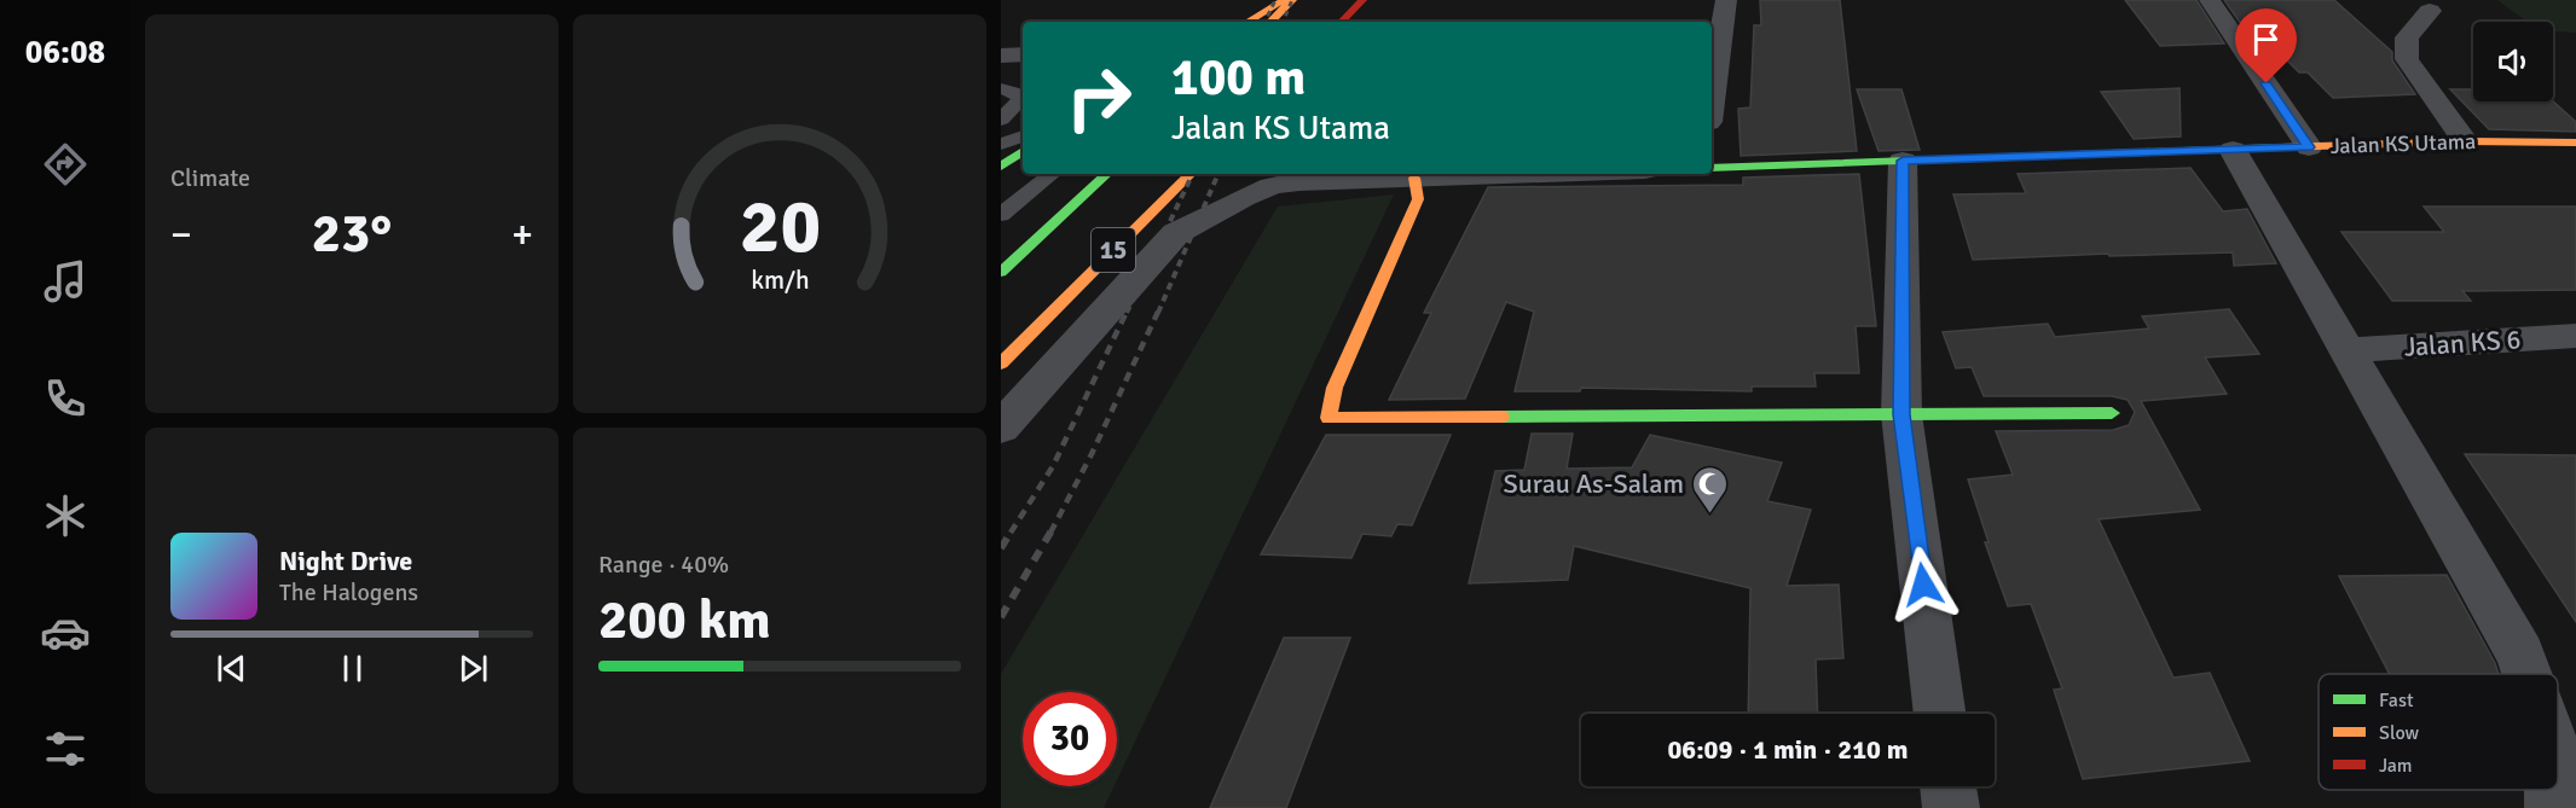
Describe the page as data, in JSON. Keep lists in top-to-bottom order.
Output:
{
  "streets": {
    "main road": ["Jalan KS Utama", "15"],
    "street": ["Jalan KS 6"]
  },
  "places": {
    "mosque": ["Surau As-Salam"]
  },
  "legend": ["Fast", "Slow", "Jam"],
  "page": {
    "tabs": "06:08",
    "tile": [
      "Climate",
      ["Range · 40%", "200 km"]
    ],
    "turn": ["100 m", "Jalan KS Utama"],
    "heat": ["−", "23°", "+"],
    "song": ["Night Drive", "The Halogens"],
    "limit": "30",
    "trip": "06:09 · 1 min · 210 m",
    "gauge": ["20", "km/h"]
  }
}
